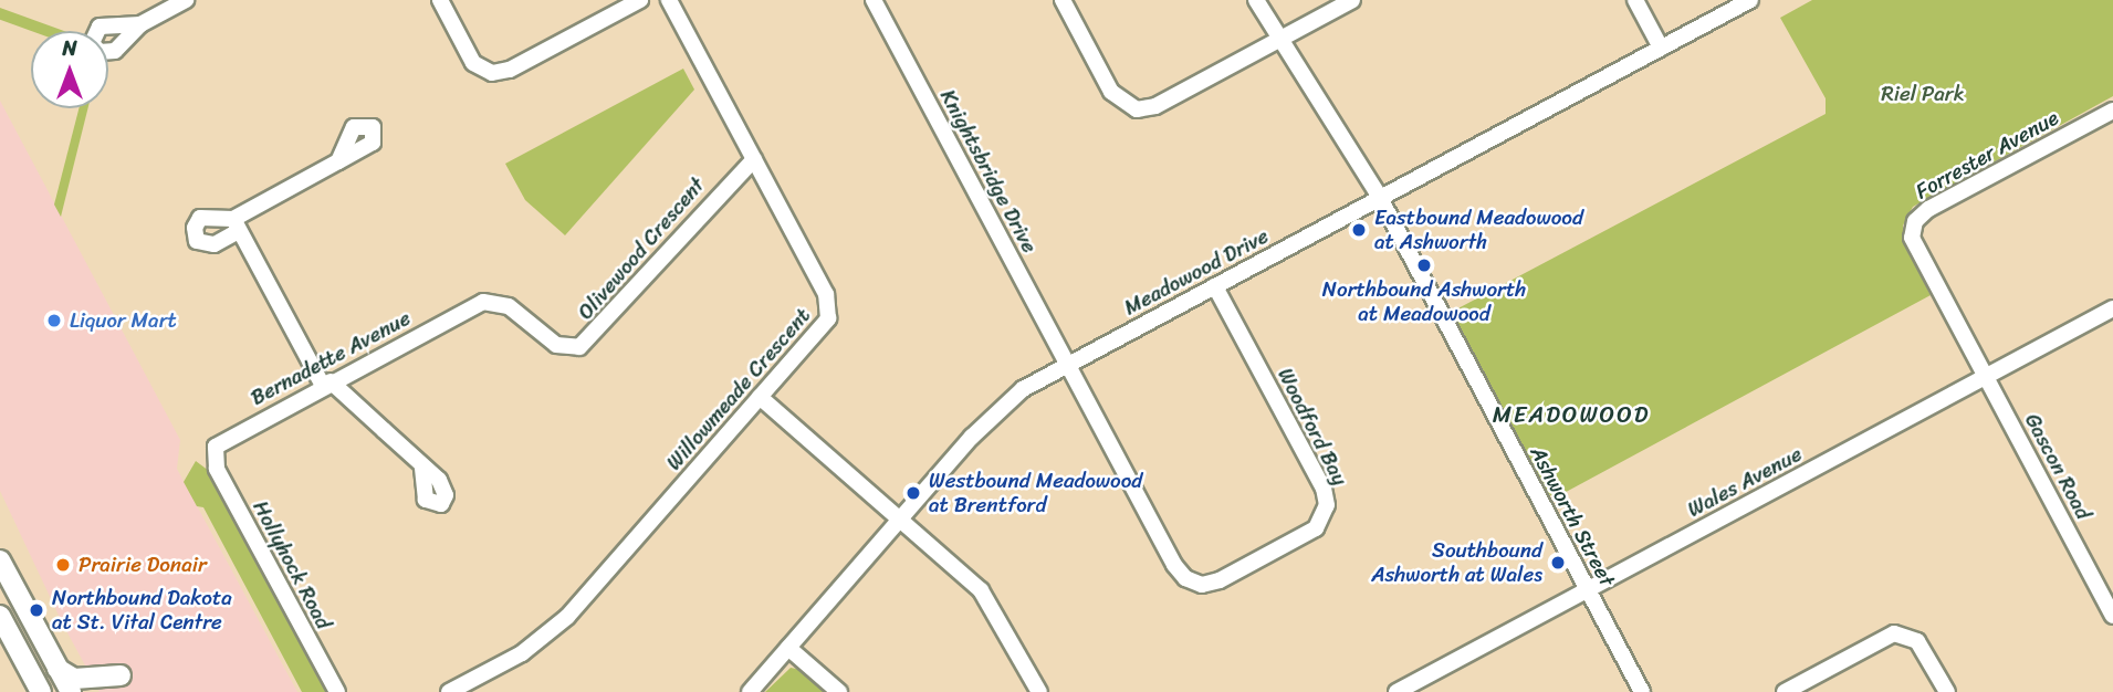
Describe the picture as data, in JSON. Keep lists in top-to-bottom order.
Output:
{
  "streets": {
    "street": [
      "Forrester Avenue",
      "Knightsbridge Drive",
      "Olivewood Crescent",
      "Meadowood Drive",
      "Bernadette Avenue",
      "Willowmeade Crescent",
      "Woodford Bay",
      "Gascon Road",
      "Wales Avenue",
      "Ashworth Street",
      "Hollyhock Road"
    ]
  },
  "crossings": [
    ["Forrester Avenue", "Gascon Road"],
    ["Forrester Avenue", "Wales Avenue"],
    ["Knightsbridge Drive", "Meadowood Drive"],
    ["Knightsbridge Drive", "Woodford Bay"],
    ["Olivewood Crescent", "Bernadette Avenue"],
    ["Olivewood Crescent", "Willowmeade Crescent"],
    ["Meadowood Drive", "Woodford Bay"],
    ["Meadowood Drive", "Ashworth Street"],
    ["Bernadette Avenue", "Hollyhock Road"],
    ["Gascon Road", "Wales Avenue"],
    ["Wales Avenue", "Ashworth Street"]
  ],
  "districts": ["MEADOWOOD"],
  "parks": ["Riel Park"],
  "places": [
    "Eastbound Meadowood at Ashworth",
    "Northbound Ashworth at Meadowood",
    "Liquor Mart",
    "Westbound Meadowood at Brentford",
    "Southbound Ashworth at Wales",
    "Prairie Donair",
    "Northbound Dakota at St. Vital Centre"
  ],
  "north": "top"
}
